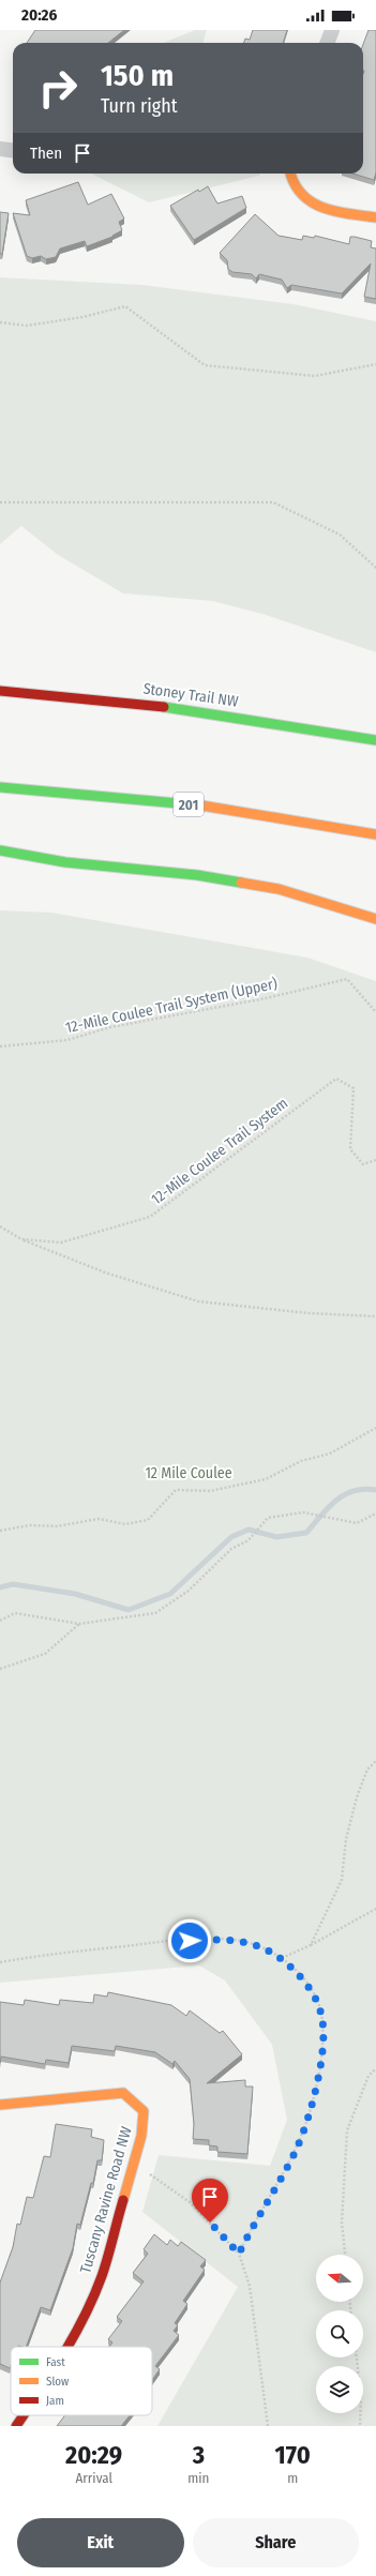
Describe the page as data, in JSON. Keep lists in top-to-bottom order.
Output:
{
  "streets": {
    "main road": ["Stoney Trail NW", "201", "Tuscany Ravine Road NW"],
    "path": ["12-Mile Coulee Trail System (Upper)", "12-Mile Coulee Trail System"]
  },
  "parks": ["12 Mile Coulee"],
  "legend": ["Fast", "Slow", "Jam"],
  "north": "left",
  "page": {
    "status": "20:26",
    "turn": ["150 m", "Turn right"],
    "then": "Then",
    "eta": [
      "20:29",
      "Arrival",
      "3",
      "min",
      "170",
      "m"
    ],
    "buttons": ["Exit", "Share"]
  }
}
